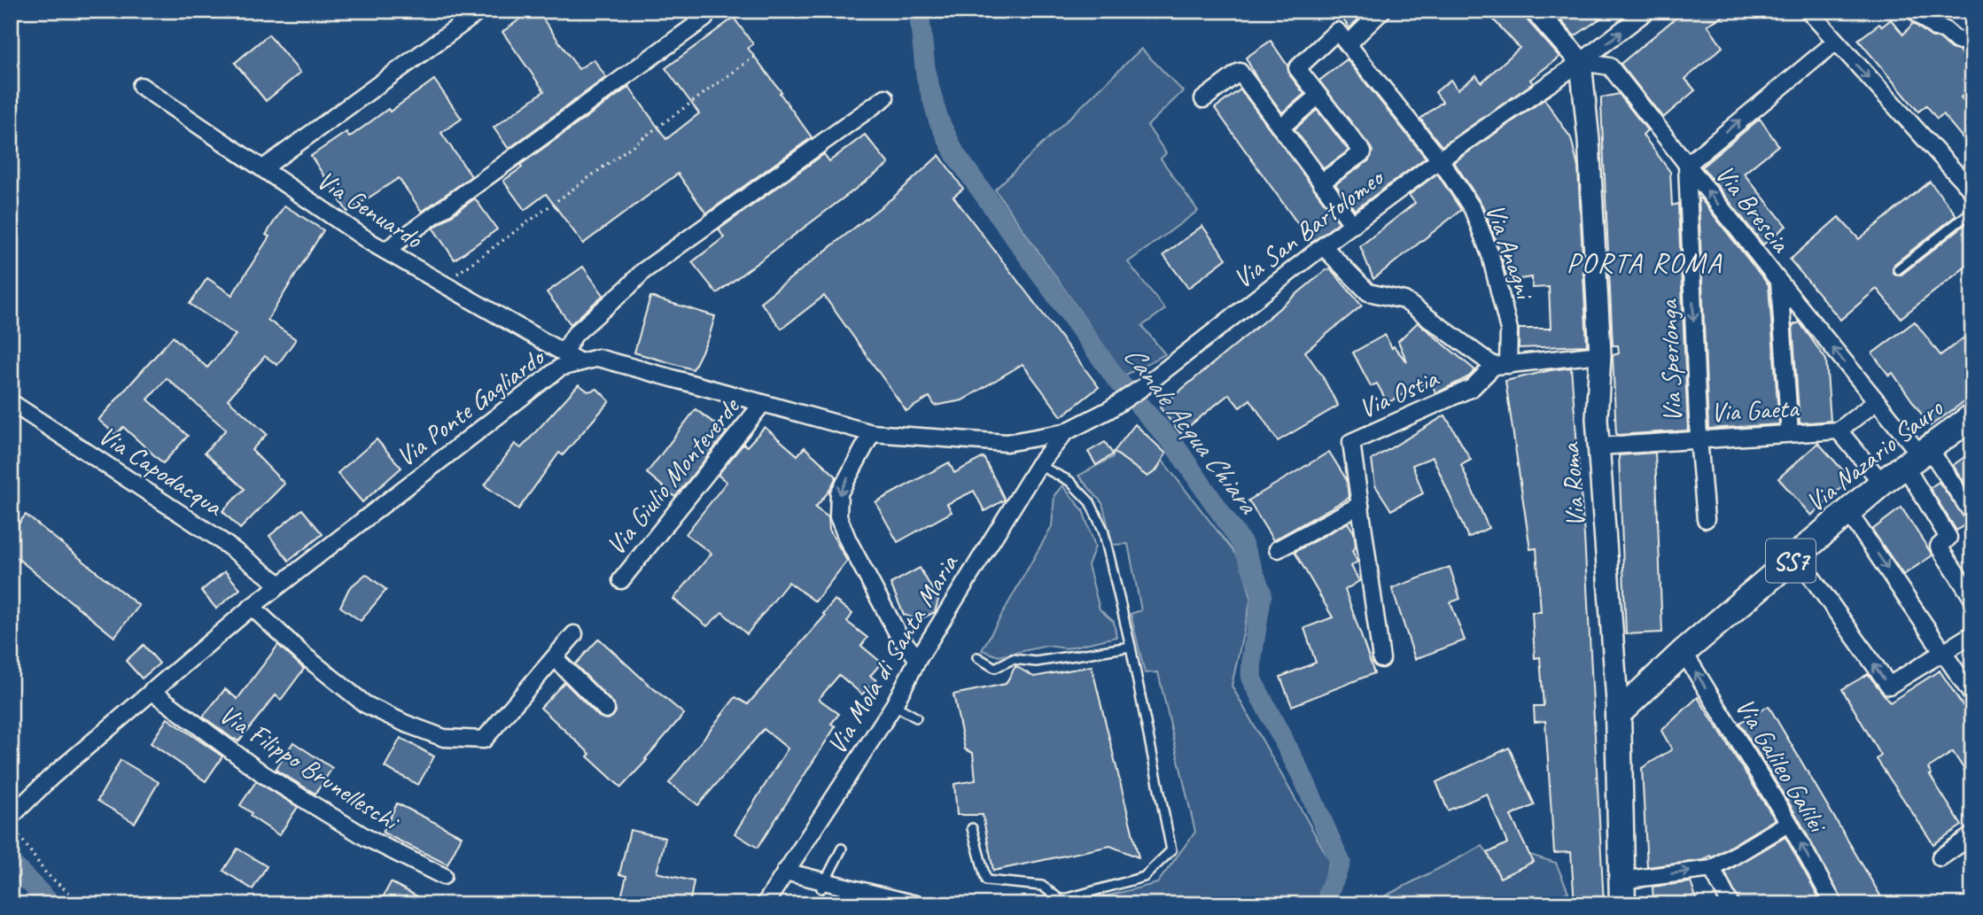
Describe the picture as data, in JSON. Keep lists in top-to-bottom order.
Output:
{
  "streets": {
    "main road": ["Via Nazario Sauro", "Via Roma", "SS7"],
    "street": [
      "Via Brescia",
      "Via Genuardo",
      "Via San Bartolomeo",
      "Via Anagni",
      "Via Sperlonga",
      "Via Ostia",
      "Via Ponte Gagliardo",
      "Via Gaeta",
      "Via Capodacqua",
      "Via Giulio Monteverde",
      "Via Mola di Santa Maria",
      "Via Galileo Galilei",
      "Via Filippo Brunelleschi"
    ]
  },
  "crossings": [
    ["Via Brescia", "Via San Bartolomeo"],
    ["Via Brescia", "Via Sperlonga"],
    ["Via Brescia", "Via Nazario Sauro"],
    ["Via Brescia", "Via Roma"],
    ["Via Genuardo", "Via Ponte Gagliardo"],
    ["Via San Bartolomeo", "Via Anagni"],
    ["Via San Bartolomeo", "Via Ponte Gagliardo"],
    ["Via San Bartolomeo", "Via Roma"],
    ["Via San Bartolomeo", "Via Mola di Santa Maria"],
    ["Via Anagni", "Via Ostia"],
    ["Via Sperlonga", "Via Gaeta"],
    ["Via Ponte Gagliardo", "Via Capodacqua"],
    ["Via Ponte Gagliardo", "Via Giulio Monteverde"],
    ["Via Ponte Gagliardo", "Via Mola di Santa Maria"],
    ["Via Ponte Gagliardo", "Via Filippo Brunelleschi"],
    ["Via Gaeta", "Via Roma"],
    ["Via Nazario Sauro", "Via Roma"],
    ["Via Nazario Sauro", "Via Galileo Galilei"]
  ],
  "one_way": ["Via Brescia", "Via Galileo Galilei"],
  "districts": ["PORTA ROMA"],
  "water": ["Canale Acqua Chiara"]
}
